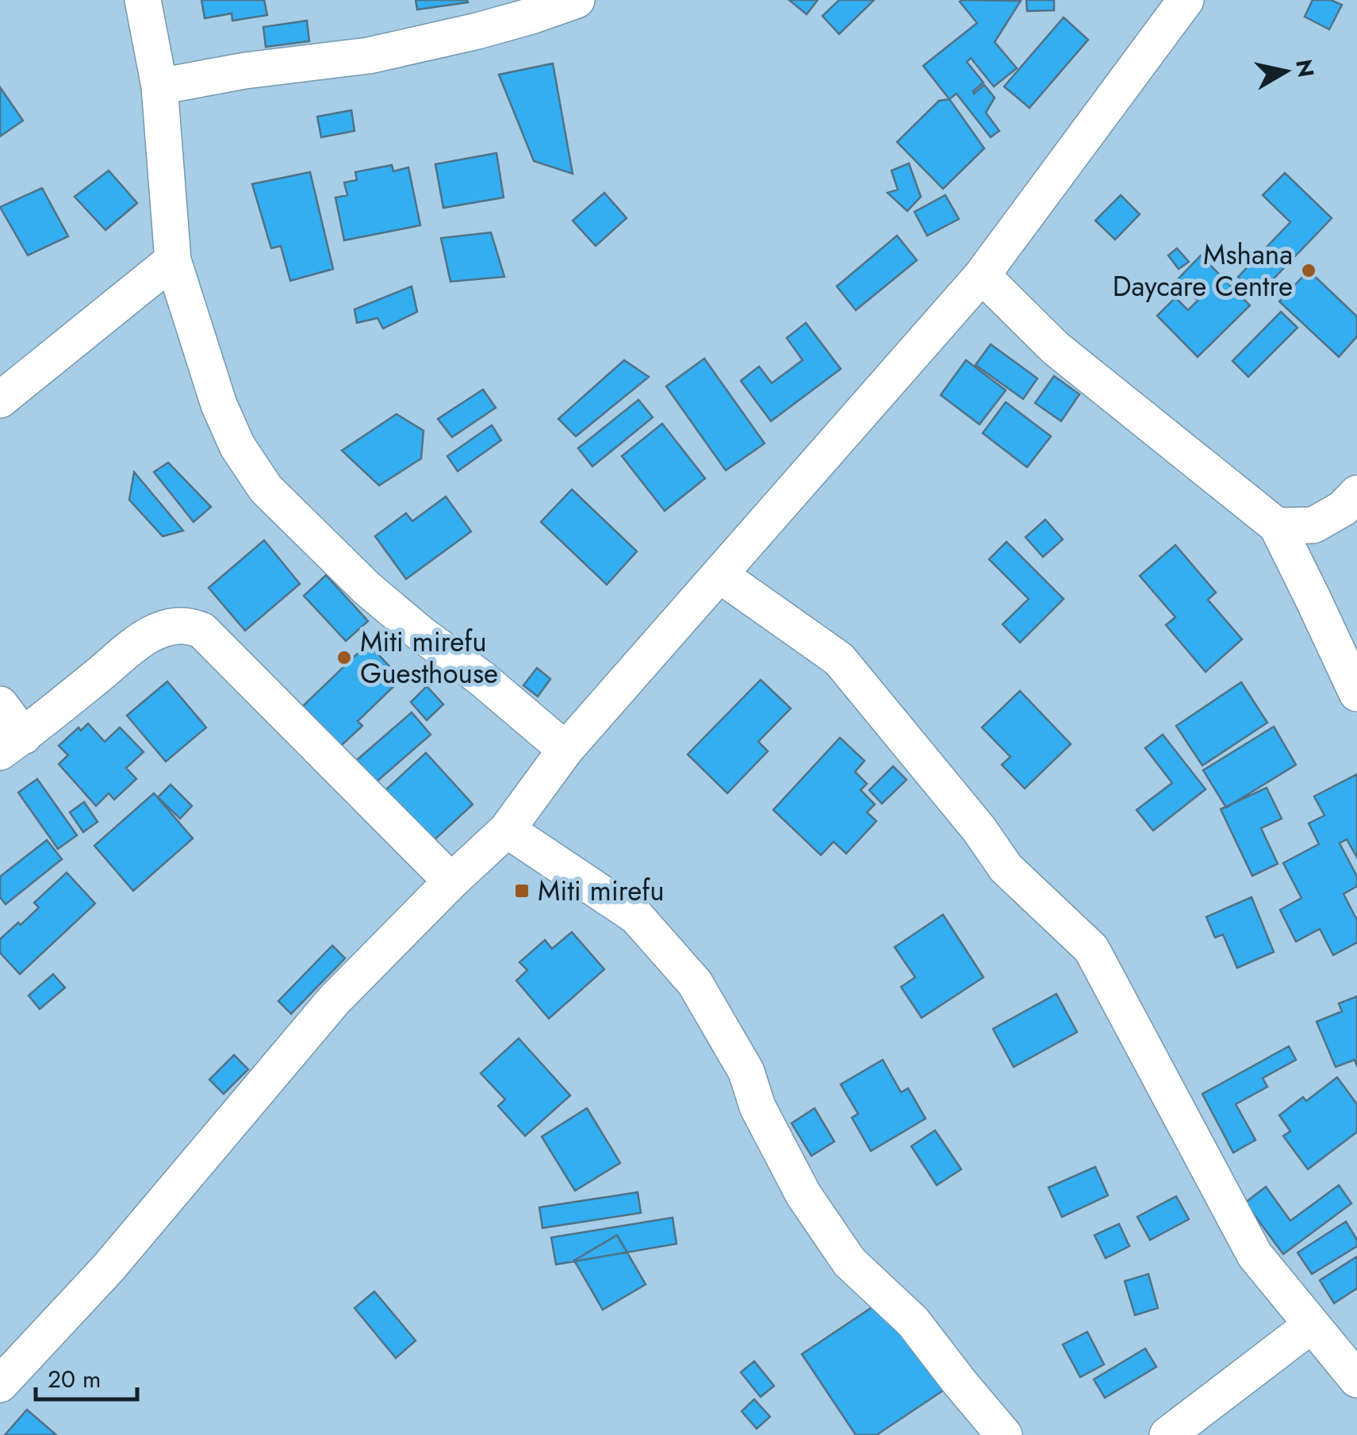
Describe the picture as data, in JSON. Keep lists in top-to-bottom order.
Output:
{
  "places": {
    "other": ["Mshana Daycare Centre", "Miti mirefu Guesthouse"],
    "transit": ["Miti mirefu"]
  },
  "scale_bar": "20 m",
  "north": "right"
}
